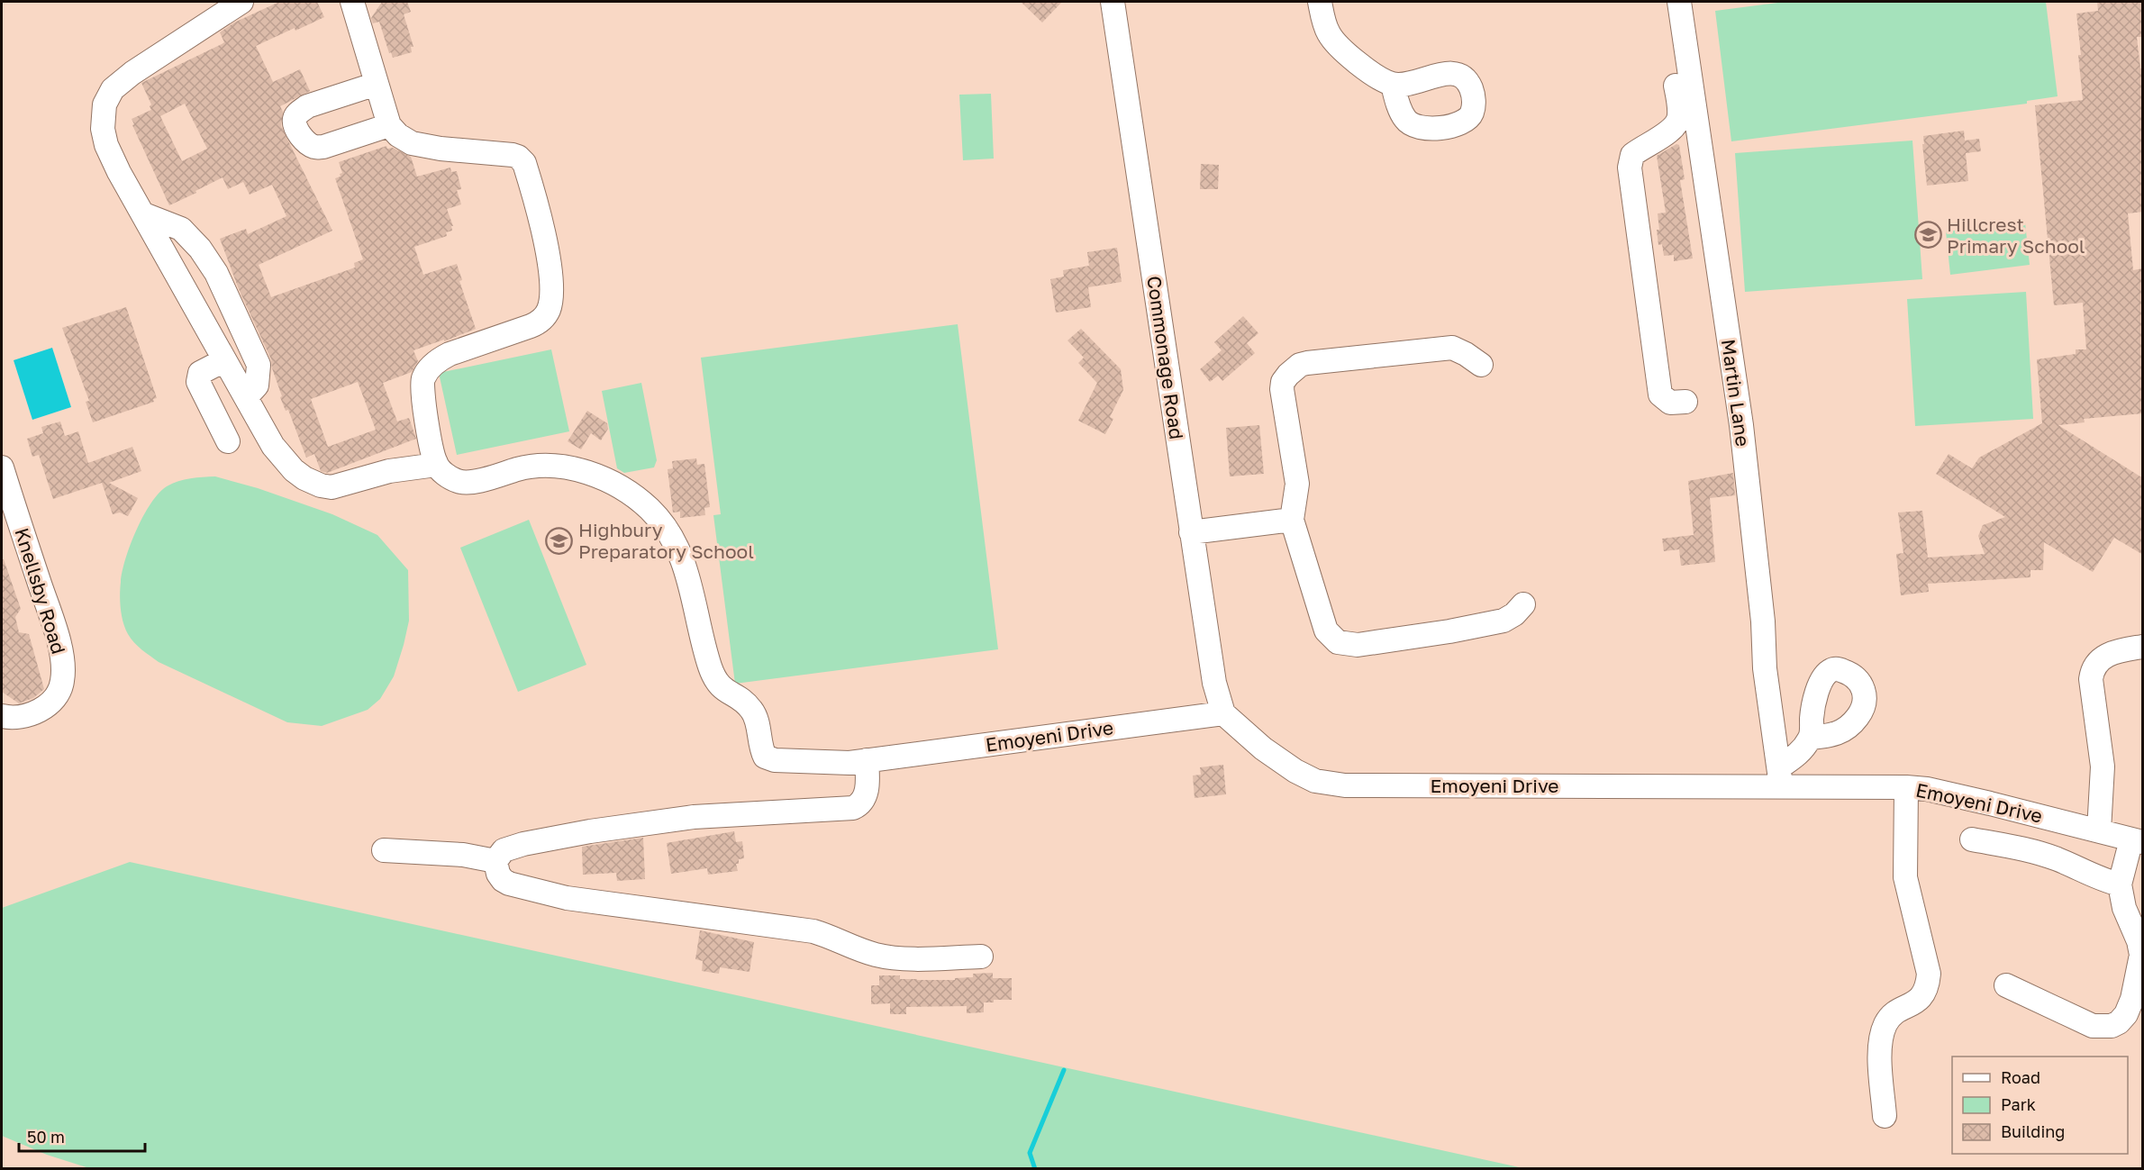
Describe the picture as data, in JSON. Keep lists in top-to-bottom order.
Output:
{
  "streets": {
    "street": [
      "Commonage Road",
      "Martin Lane",
      "Knellsby Road",
      "Emoyeni Drive"
    ]
  },
  "crossings": [
    ["Commonage Road", "Emoyeni Drive"],
    ["Martin Lane", "Emoyeni Drive"]
  ],
  "places": {
    "school or university": ["Hillcrest Primary School", "Highbury Preparatory School"]
  },
  "legend": ["Road", "Park", "Building"],
  "scale_bar": "50 m"
}
